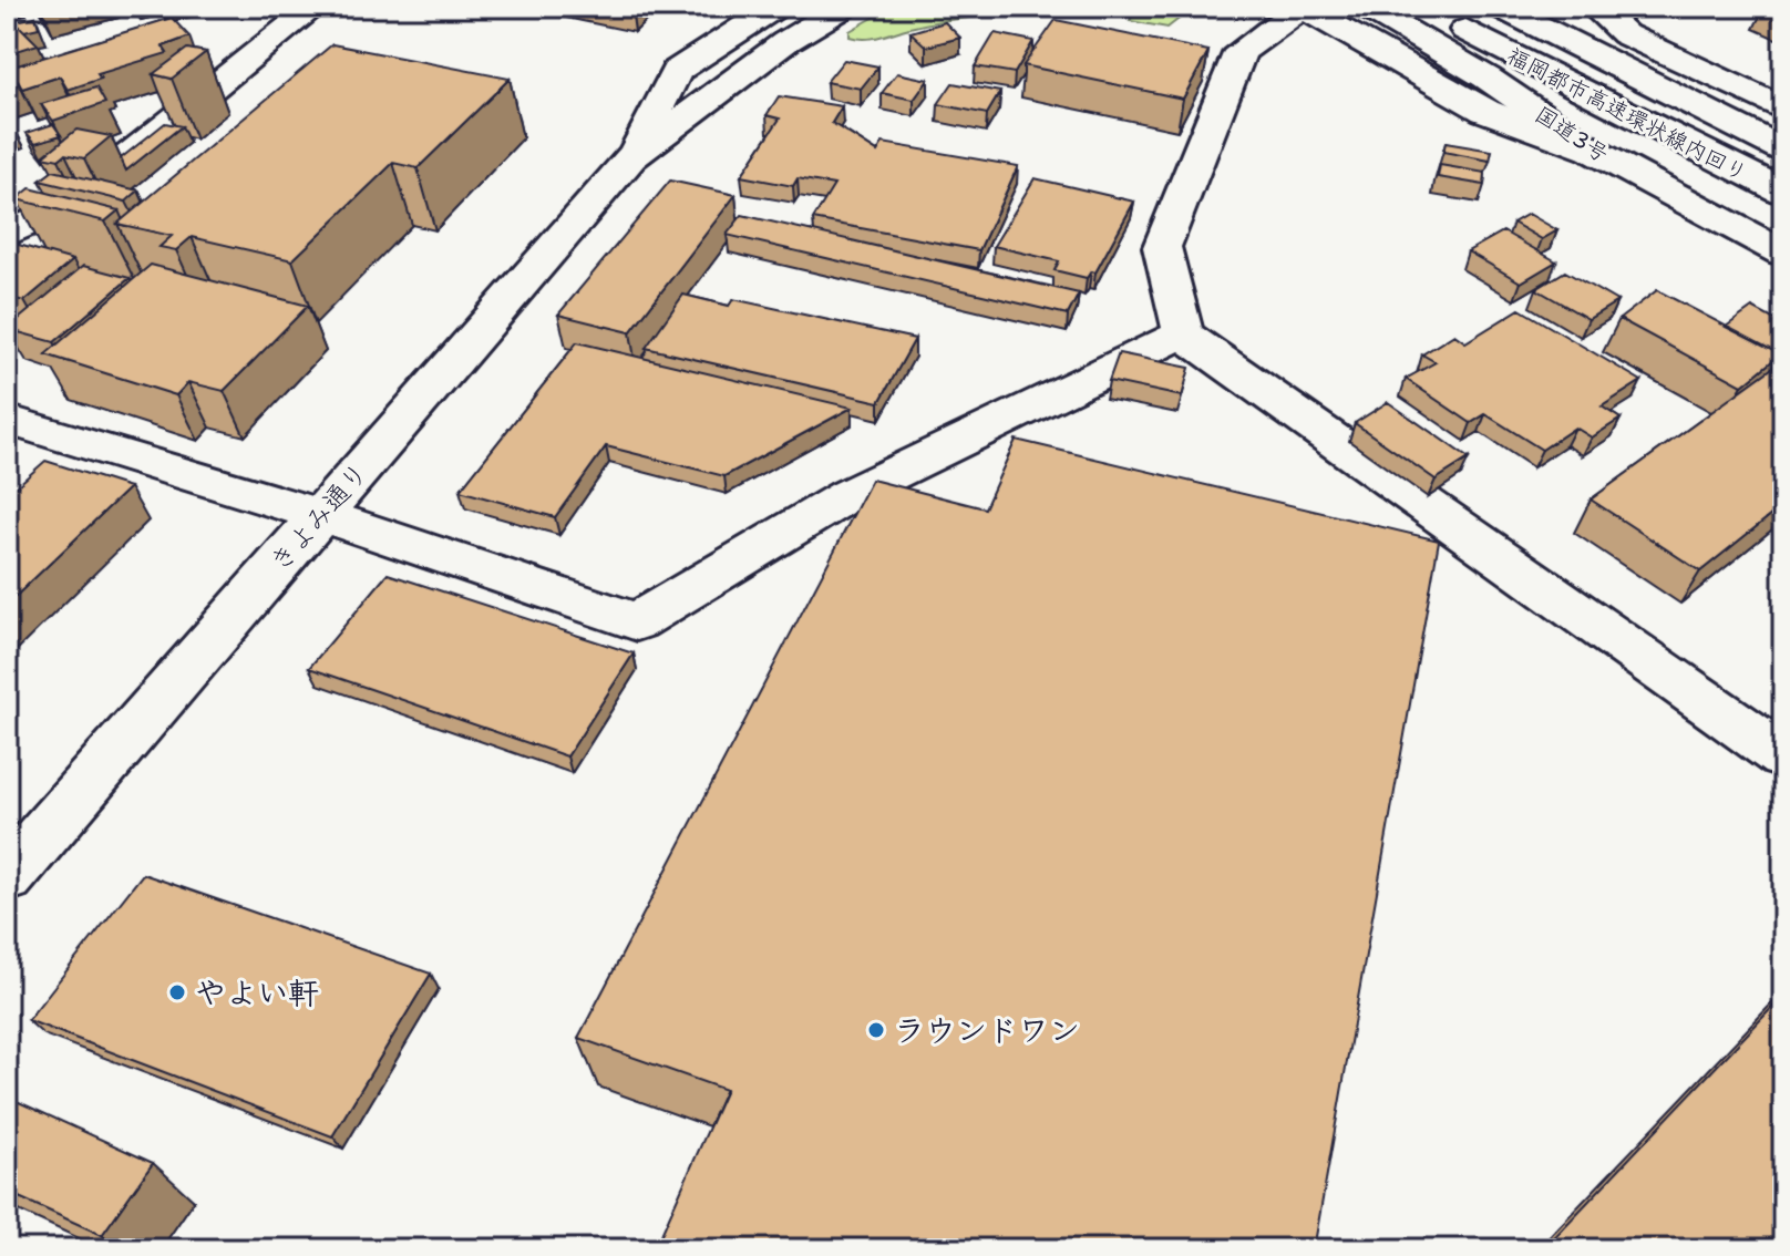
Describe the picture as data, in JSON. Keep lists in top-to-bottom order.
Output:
{
  "streets": {
    "main road": ["福岡都市高速環状線内回り", "国道3号", "きよみ通り"]
  },
  "places": ["やよい軒", "ラウンドワン"]
}
